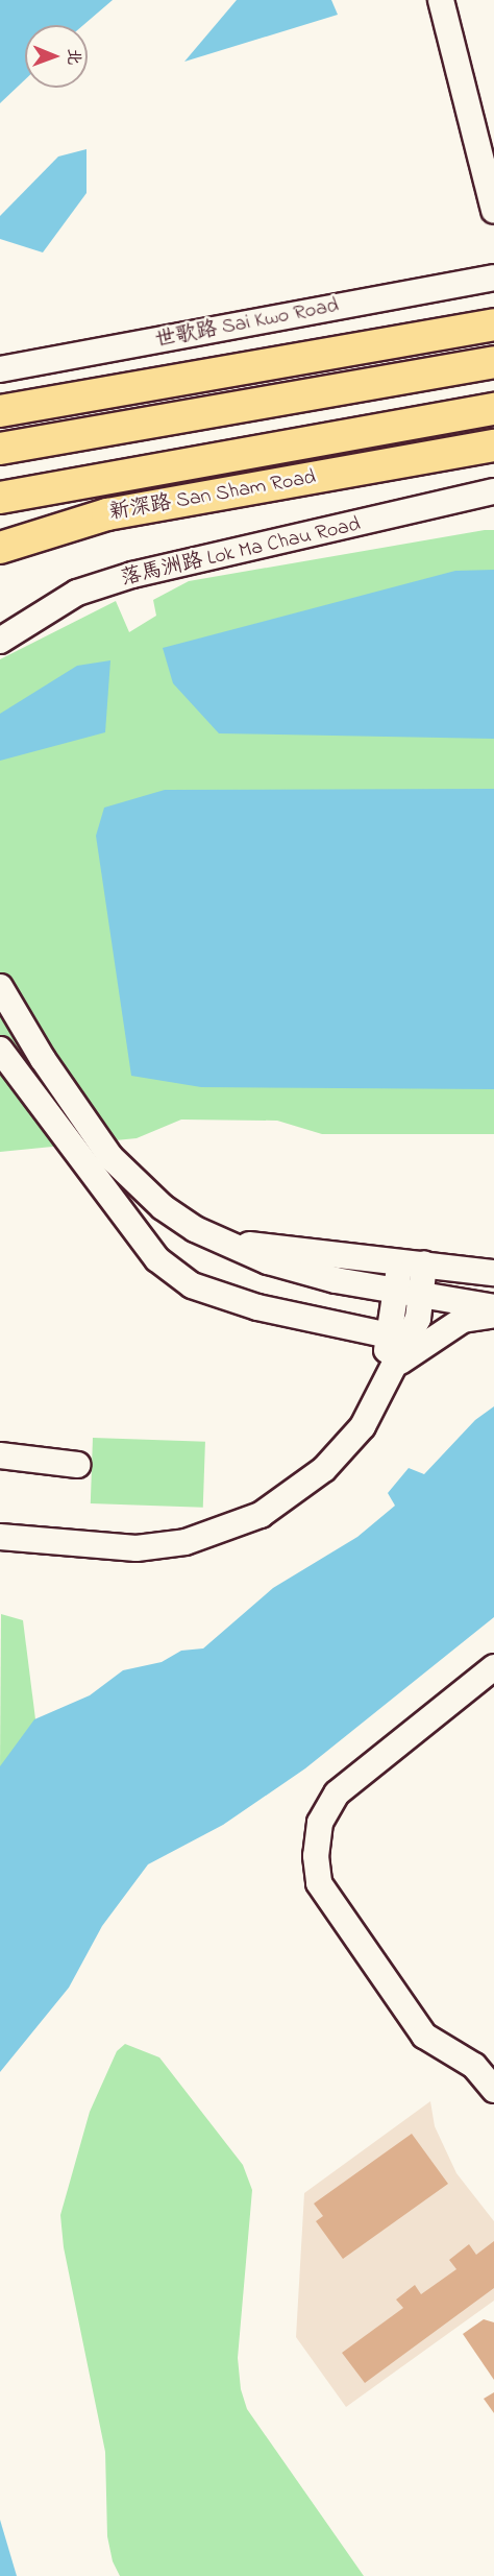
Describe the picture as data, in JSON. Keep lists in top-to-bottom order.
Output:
{
  "streets": {
    "main road": ["新深路 San Sham Road"],
    "street": ["世歌路 Sai Kwo Road", "落馬洲路 Lok Ma Chau Road"]
  },
  "north": "right"
}
